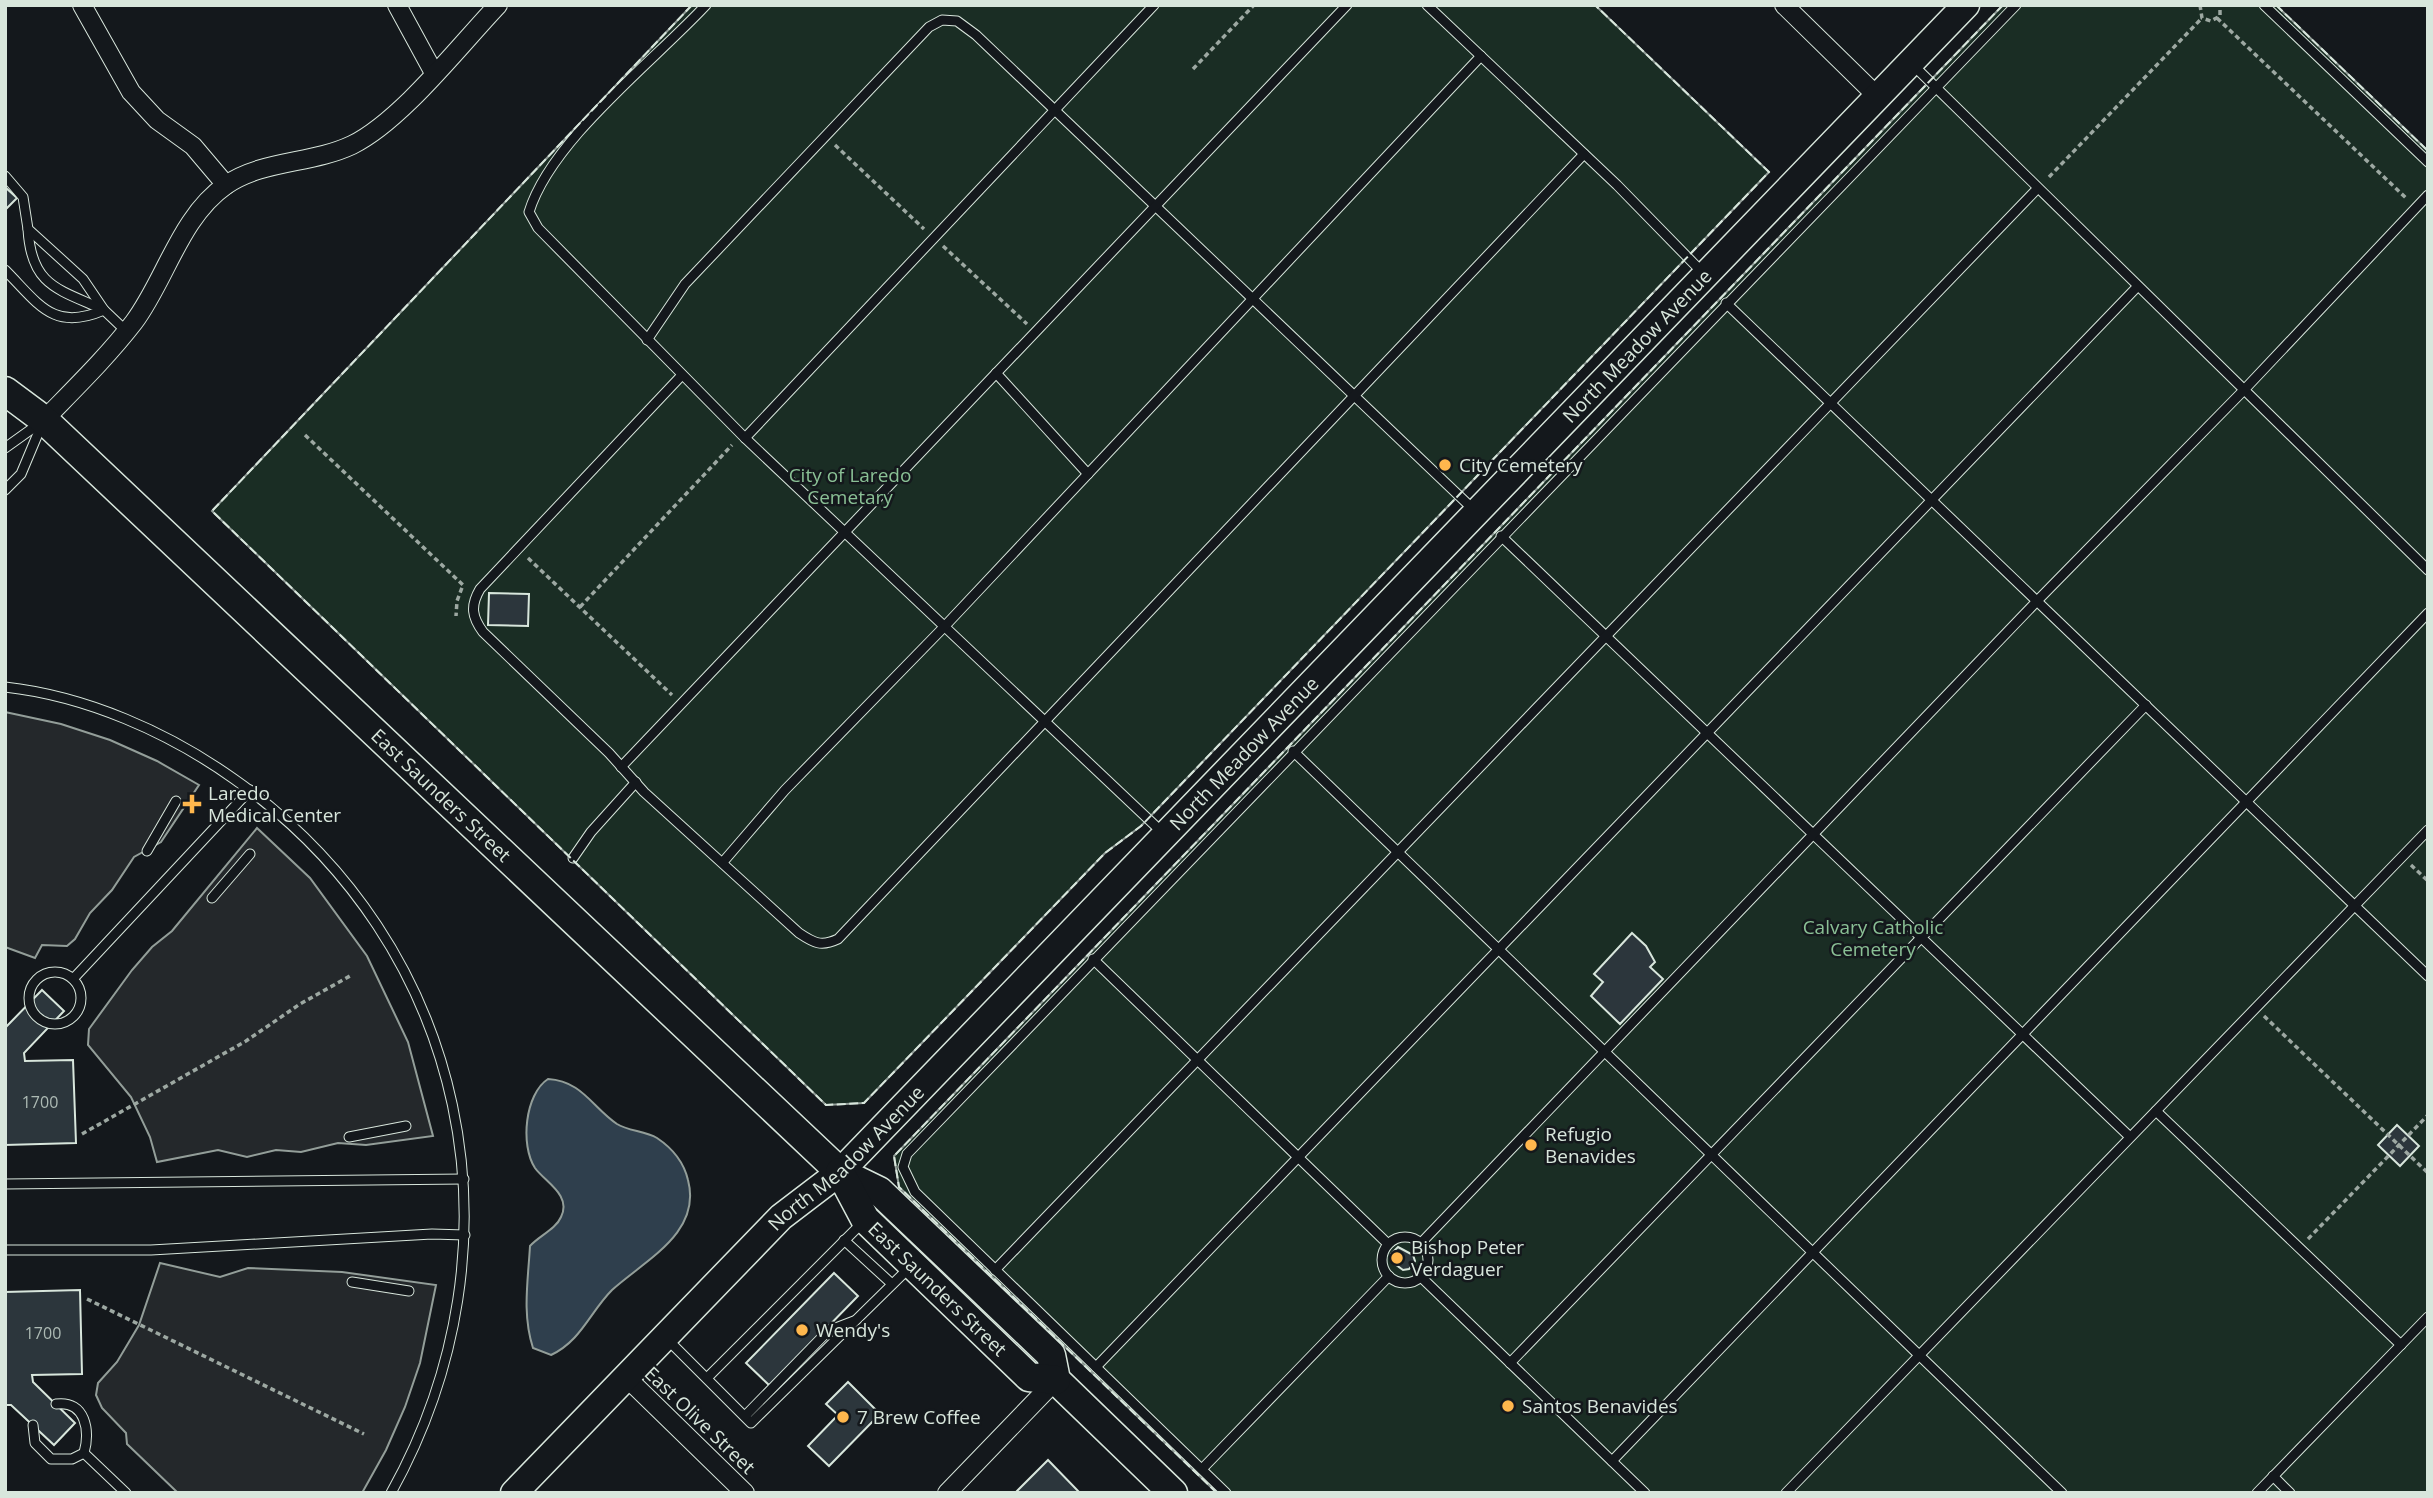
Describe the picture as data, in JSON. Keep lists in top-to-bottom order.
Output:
{
  "streets": {
    "main road": ["North Meadow Avenue", "East Saunders Street"],
    "street": ["East Olive Street"]
  },
  "crossings": [
    ["North Meadow Avenue", "East Saunders Street"],
    ["North Meadow Avenue", "East Olive Street"]
  ],
  "parks": ["City of Laredo Cemetary", "Calvary Catholic Cemetery"],
  "places": {
    "other": [
      "City Cemetery",
      "Refugio Benavides",
      "Bishop Peter Verdaguer",
      "Wendy's",
      "Santos Benavides",
      "7 Brew Coffee"
    ],
    "health": ["Laredo Medical Center"]
  },
  "house_numbers": ["1700", "1700"]
}
